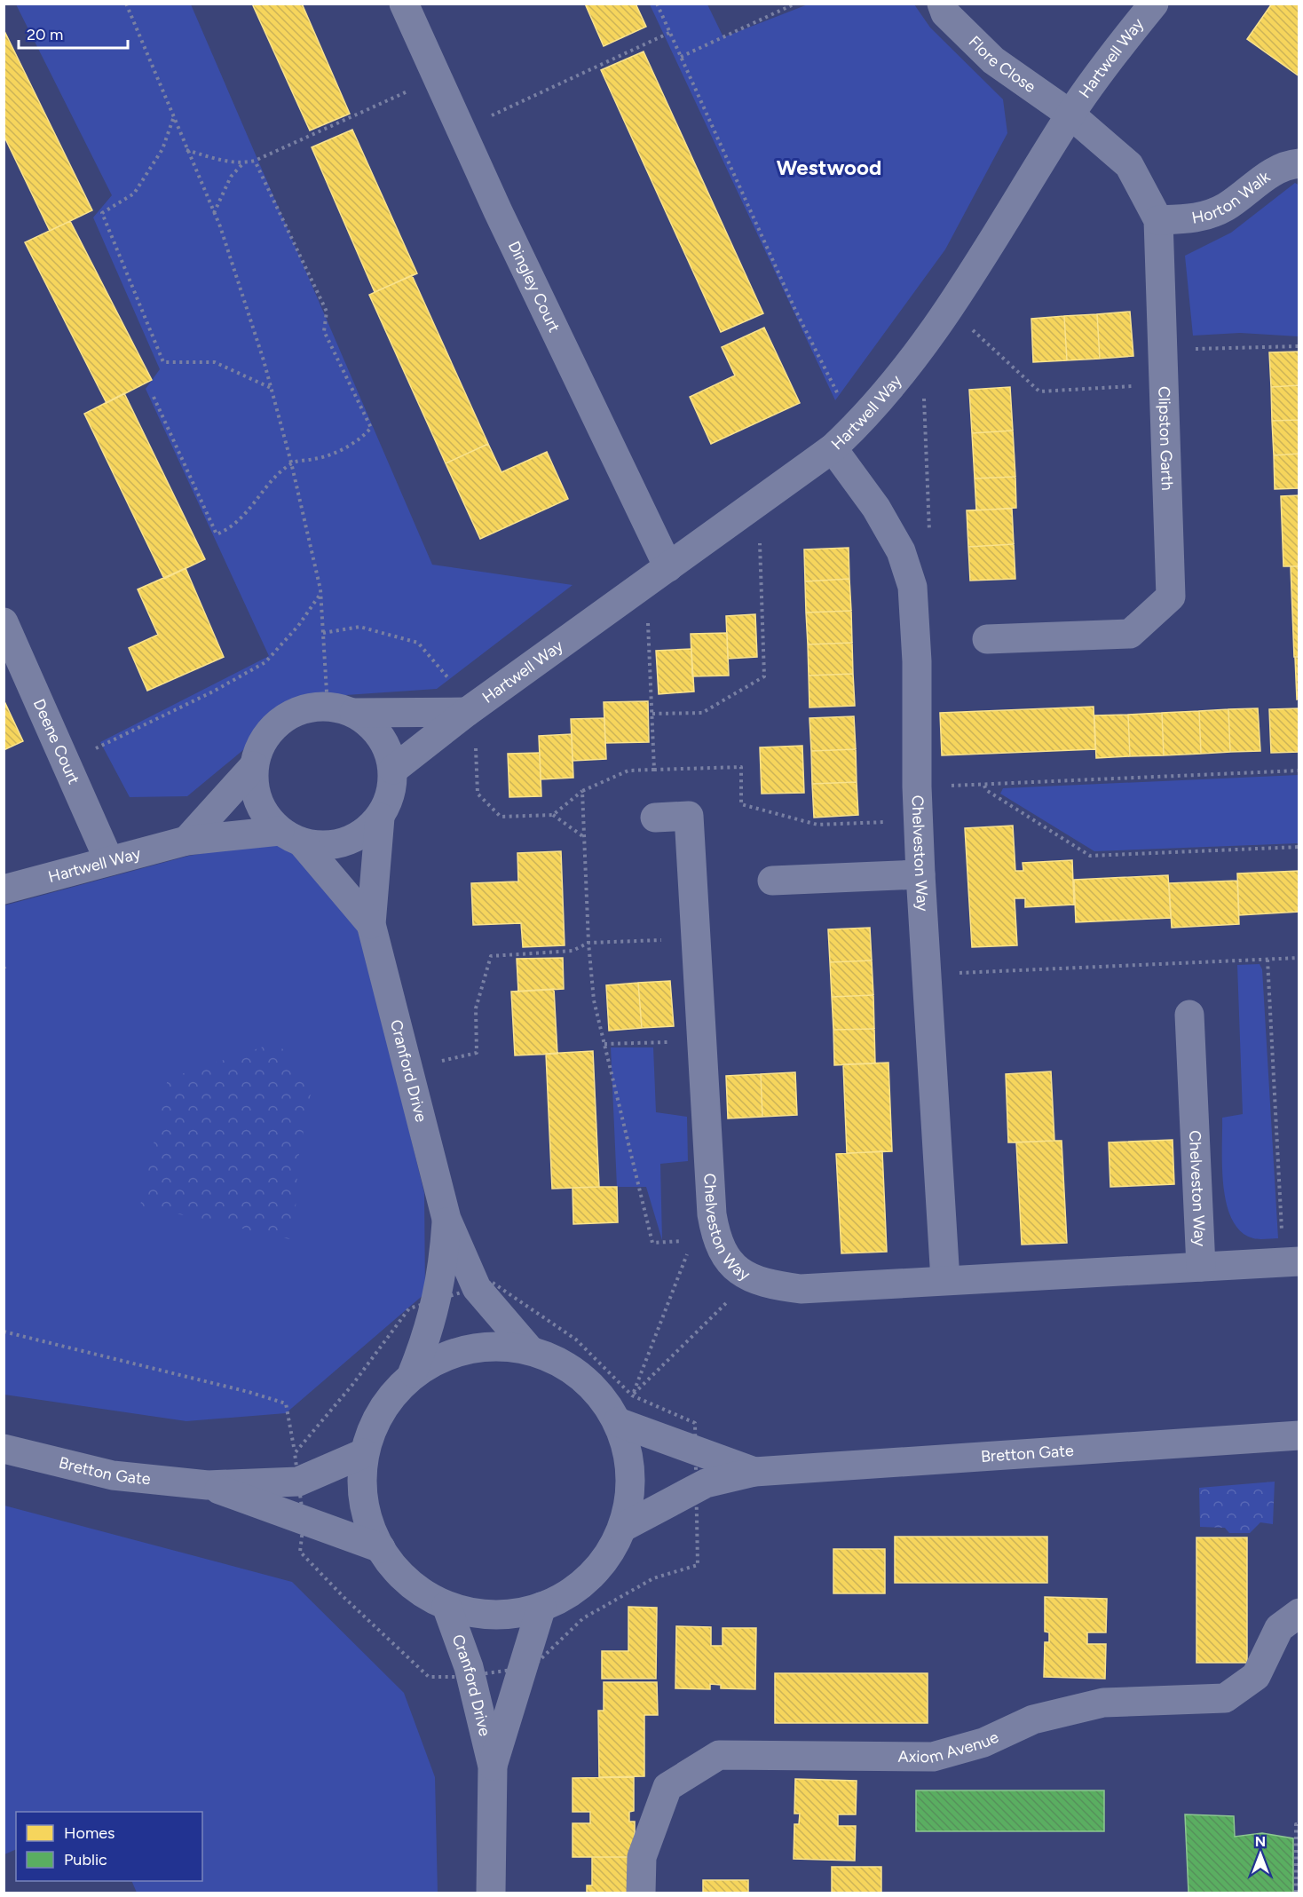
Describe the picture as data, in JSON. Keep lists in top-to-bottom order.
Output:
{
  "streets": {
    "street": [
      "Hartwell Way",
      "Flore Close",
      "Horton Walk",
      "Dingley Court",
      "Clipston Garth",
      "Deene Court",
      "Chelveston Way",
      "Cranford Drive",
      "Bretton Gate",
      "Axiom Avenue"
    ]
  },
  "crossings": [
    ["Hartwell Way", "Flore Close"],
    ["Hartwell Way", "Dingley Court"],
    ["Hartwell Way", "Clipston Garth"],
    ["Hartwell Way", "Deene Court"],
    ["Hartwell Way", "Chelveston Way"],
    ["Hartwell Way", "Cranford Drive"],
    ["Flore Close", "Clipston Garth"],
    ["Horton Walk", "Clipston Garth"]
  ],
  "districts": ["Westwood"],
  "legend": ["Homes", "Public"],
  "scale_bar": "20 m",
  "north": "top"
}
